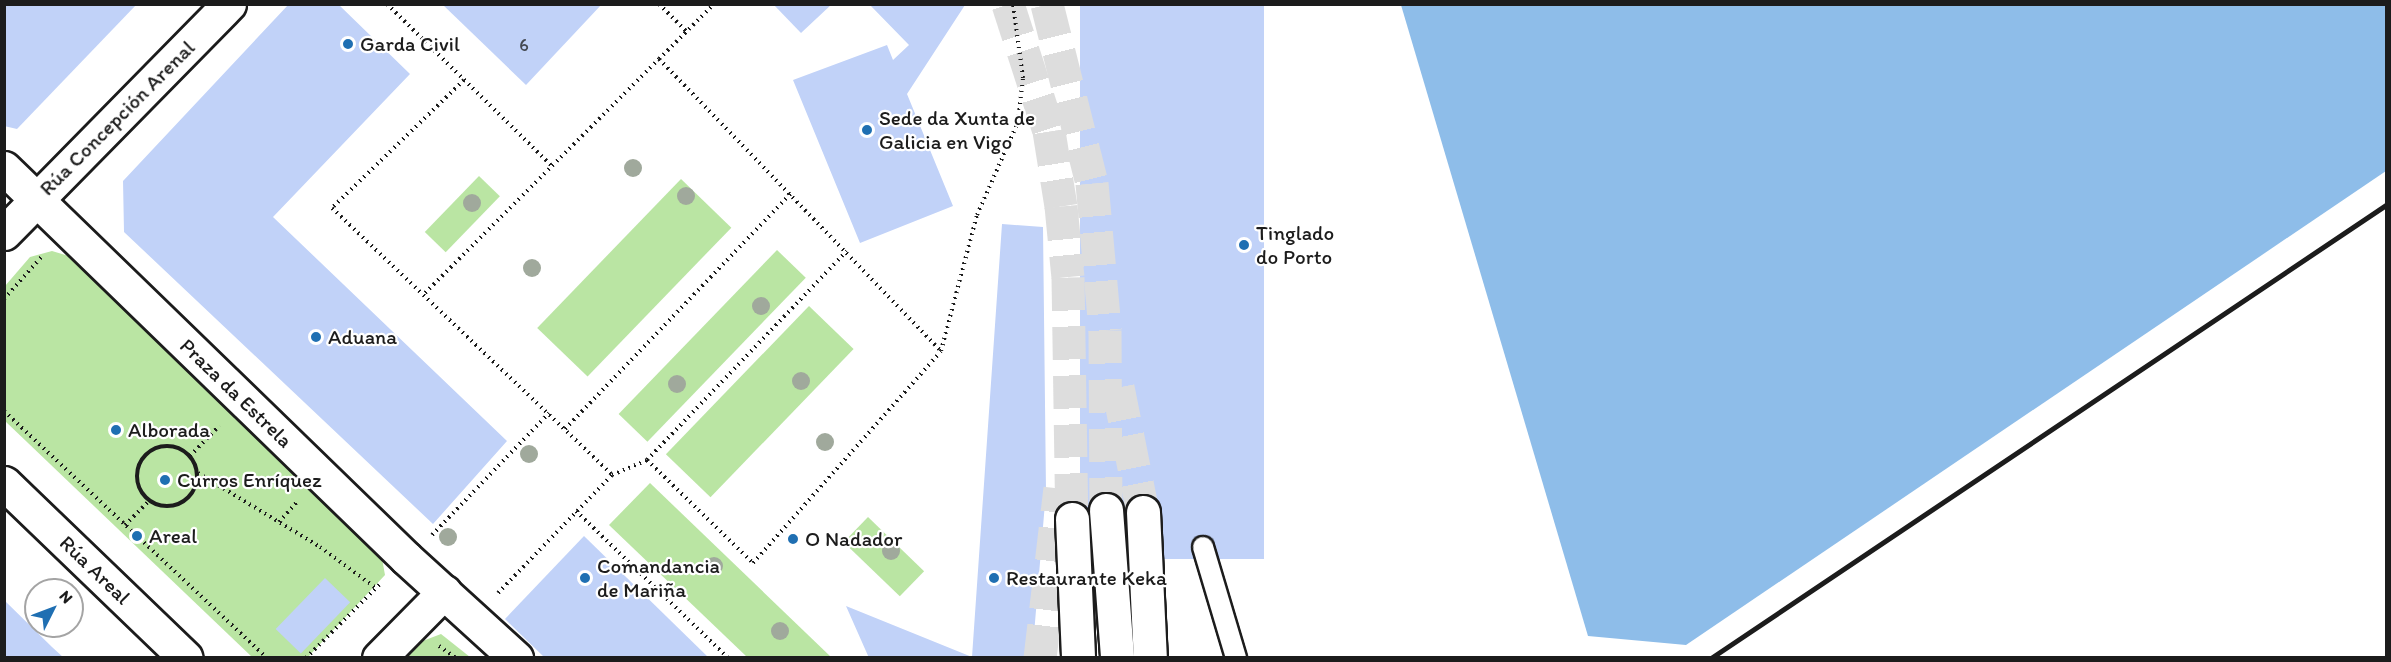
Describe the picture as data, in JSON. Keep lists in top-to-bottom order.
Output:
{
  "streets": {
    "street": ["Rúa Concepción Arenal", "Praza da Estrela", "Rúa Areal"]
  },
  "crossings": [
    ["Rúa Concepción Arenal", "Praza da Estrela"]
  ],
  "places": [
    "Garda Civil",
    "Sede da Xunta de Galicia en Vigo",
    "Tinglado do Porto",
    "Aduana",
    "Alborada",
    "Curros Enríquez",
    "Areal",
    "O Nadador",
    "Comandancia de Mariña",
    "Restaurante Keka"
  ],
  "house_numbers": ["6"],
  "north": "top right"
}
